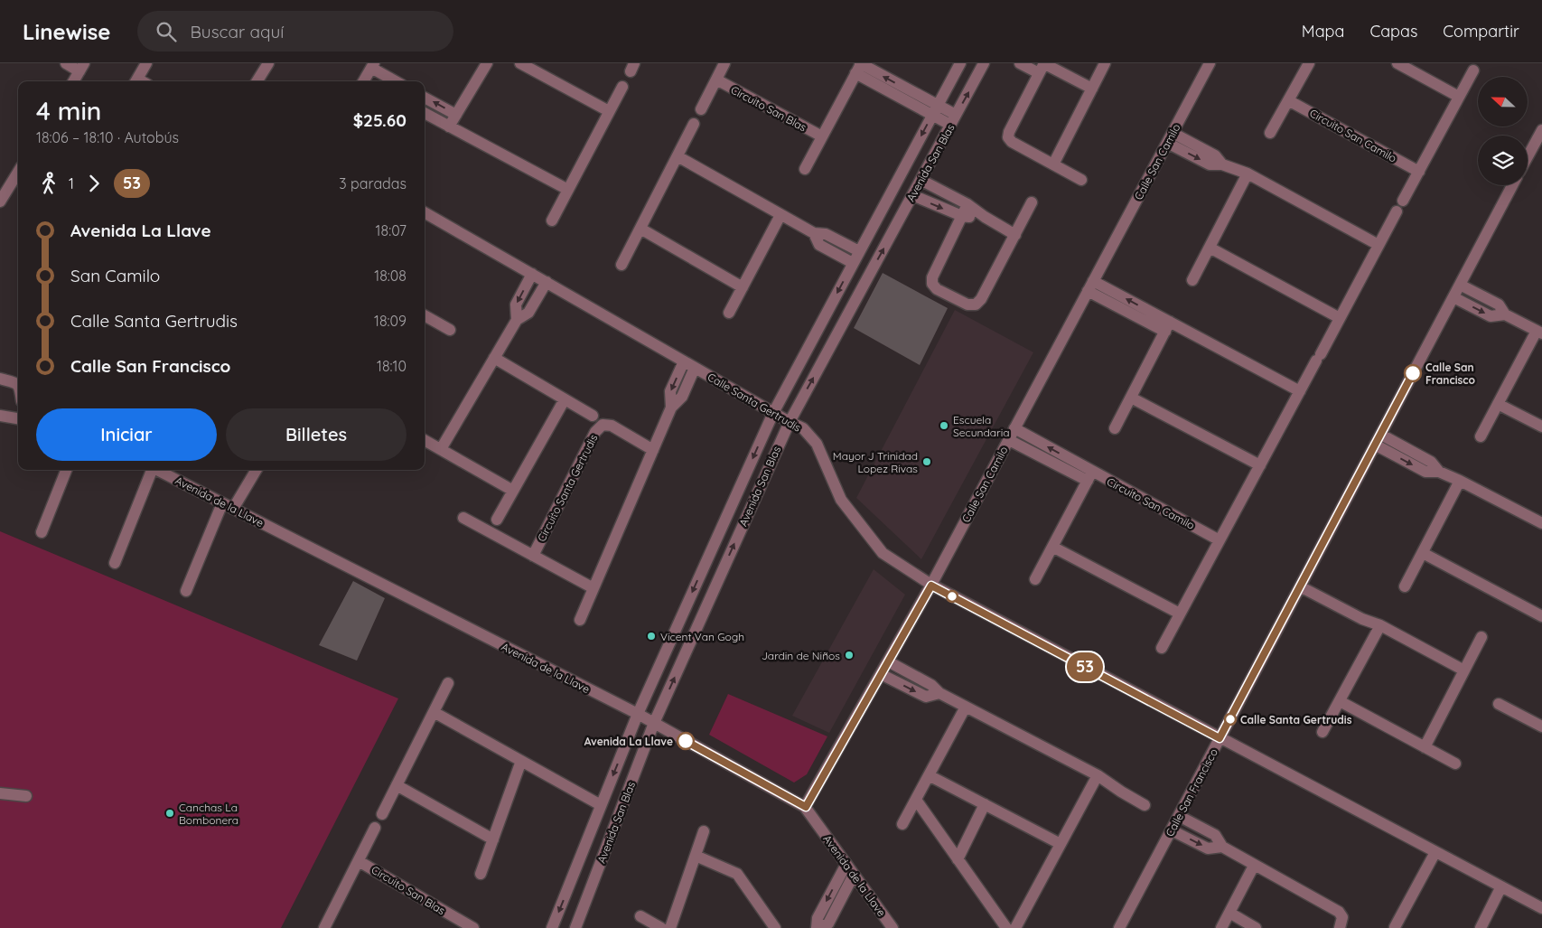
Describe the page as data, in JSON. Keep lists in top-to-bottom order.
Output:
{
  "streets": {
    "street": [
      "Circuito San Blas",
      "Circuito San Camilo",
      "Calle San Camilo",
      "Avenida San Blas",
      "Calle Santa Gertrudis",
      "Circuito Santa Gertrudis",
      "Avenida de la Llave",
      "Calle San Francisco"
    ]
  },
  "crossings": [
    ["Circuito San Camilo", "Calle San Camilo"],
    ["Calle San Camilo", "Calle Santa Gertrudis"],
    ["Calle San Camilo", "Avenida de la Llave"],
    ["Avenida San Blas", "Calle Santa Gertrudis"],
    ["Avenida San Blas", "Avenida de la Llave"],
    ["Calle Santa Gertrudis", "Calle San Francisco"]
  ],
  "places": [
    "Calle San Francisco",
    "Escuela Secundaria",
    "Mayor J Trinidad Lopez Rivas",
    "Vicent Van Gogh",
    "Jardin de Niños",
    "Calle Santa Gertrudis",
    "Avenida La Llave",
    "Canchas La Bombonera"
  ],
  "lines": ["bus line 53"],
  "north": "left",
  "page": {
    "header": "Linewise",
    "search": "Buscar aquí",
    "nav": ["Mapa", "Capas", "Compartir"],
    "on_map": "53",
    "heading": ["4 min", "18:06 – 18:10 · Autobús", "$25.60"],
    "legs": ["1", "53", "3 paradas"],
    "list": [
      {
        "name": "Avenida La Llave",
        "value": "18:07"
      },
      {
        "name": "San Camilo",
        "value": "18:08"
      },
      {
        "name": "Calle Santa Gertrudis",
        "value": "18:09"
      },
      {
        "name": "Calle San Francisco",
        "value": "18:10"
      }
    ],
    "buttons": ["Iniciar", "Billetes"]
  }
}
